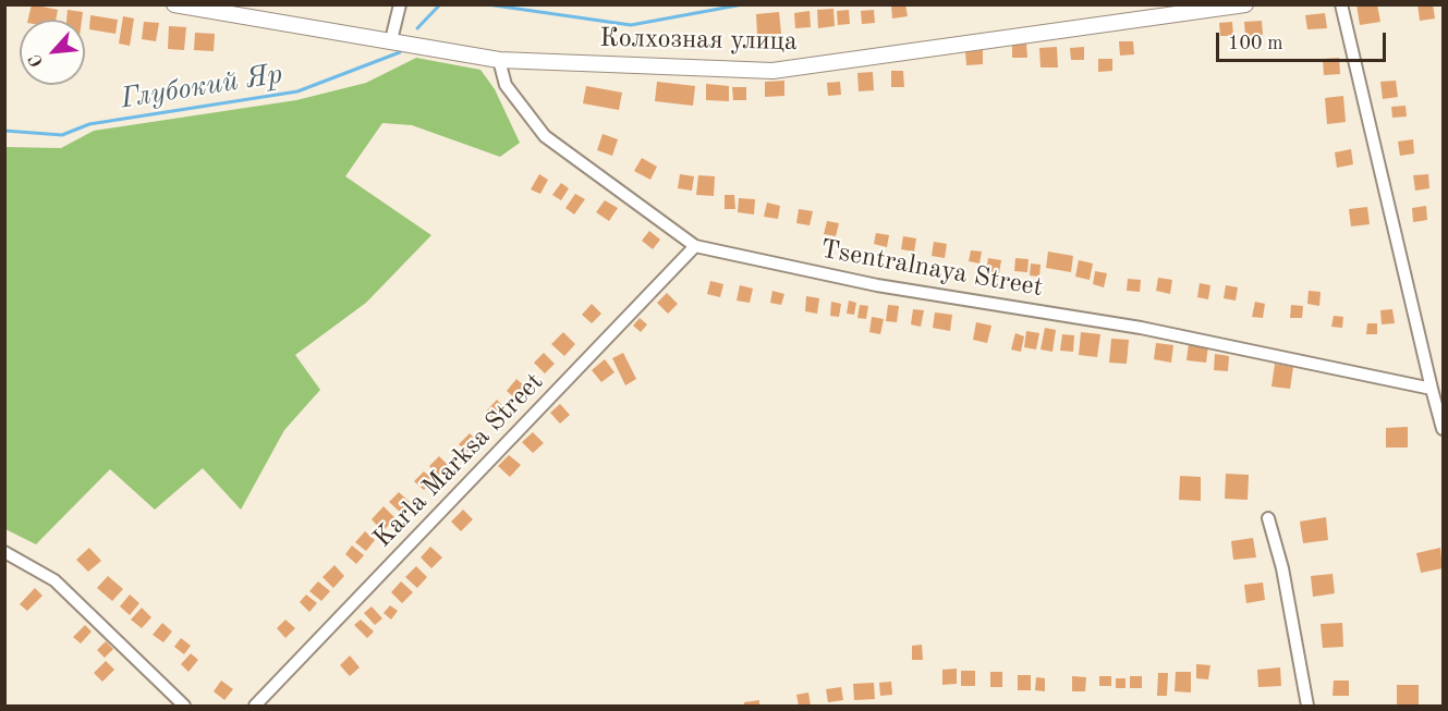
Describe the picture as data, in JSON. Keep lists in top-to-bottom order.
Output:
{
  "streets": {
    "street": ["Колхозная улица", "Tsentralnaya Street", "Karla Marksa Street"]
  },
  "crossings": [
    ["Колхозная улица", "Tsentralnaya Street"],
    ["Tsentralnaya Street", "Karla Marksa Street"]
  ],
  "water": ["Глубокий Яр"],
  "scale_bar": "100 m",
  "north": "bottom left"
}
